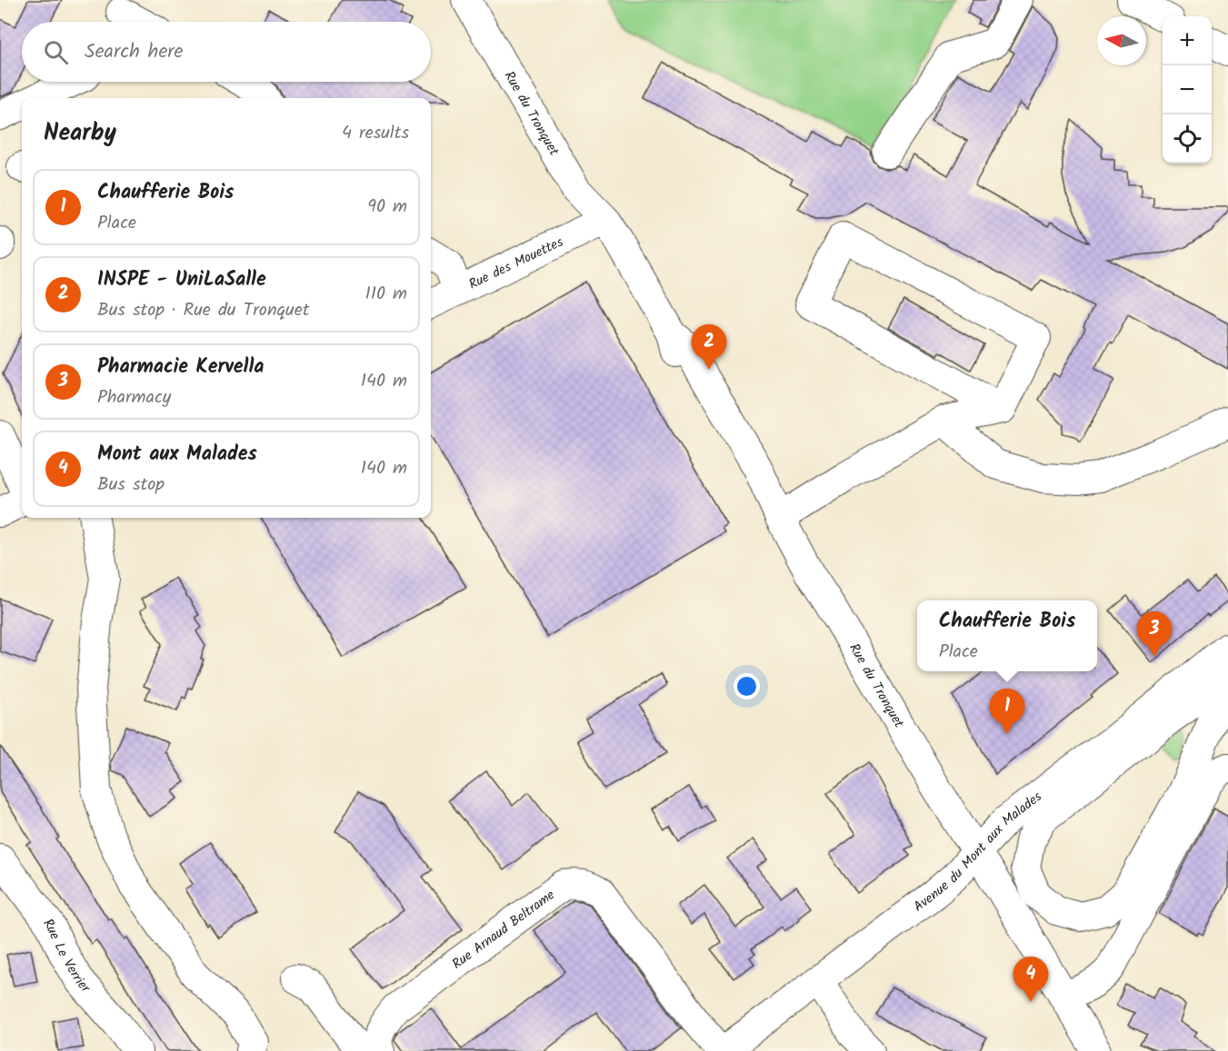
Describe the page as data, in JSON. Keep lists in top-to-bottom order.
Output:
{
  "streets": {
    "street": [
      "Rue du Tronquet",
      "Rue des Mouettes",
      "Avenue du Mont aux Malades",
      "Rue Arnaud Beltrame",
      "Rue Le Verrier"
    ]
  },
  "crossings": [
    ["Rue du Tronquet", "Rue des Mouettes"],
    ["Rue du Tronquet", "Avenue du Mont aux Malades"],
    ["Avenue du Mont aux Malades", "Rue Arnaud Beltrame"]
  ],
  "north": "left",
  "page": {
    "map_buttons": ["+", "−"],
    "search": "Search here",
    "heading": ["Nearby", "4 results"],
    "list": [
      {
        "mark": "1",
        "name": "Chaufferie Bois",
        "note": "Place",
        "value": "90 m"
      },
      {
        "mark": "2",
        "name": "INSPE - UniLaSalle",
        "note": "Bus stop · Rue du Tronquet",
        "value": "110 m"
      },
      {
        "mark": "3",
        "name": "Pharmacie Kervella",
        "note": "Pharmacy",
        "value": "140 m"
      },
      {
        "mark": "4",
        "name": "Mont aux Malades",
        "note": "Bus stop",
        "value": "140 m"
      }
    ],
    "pins": [
      "2",
      "3",
      "1",
      "4"
    ],
    "popup": ["Chaufferie Bois", "Place"]
  }
}
